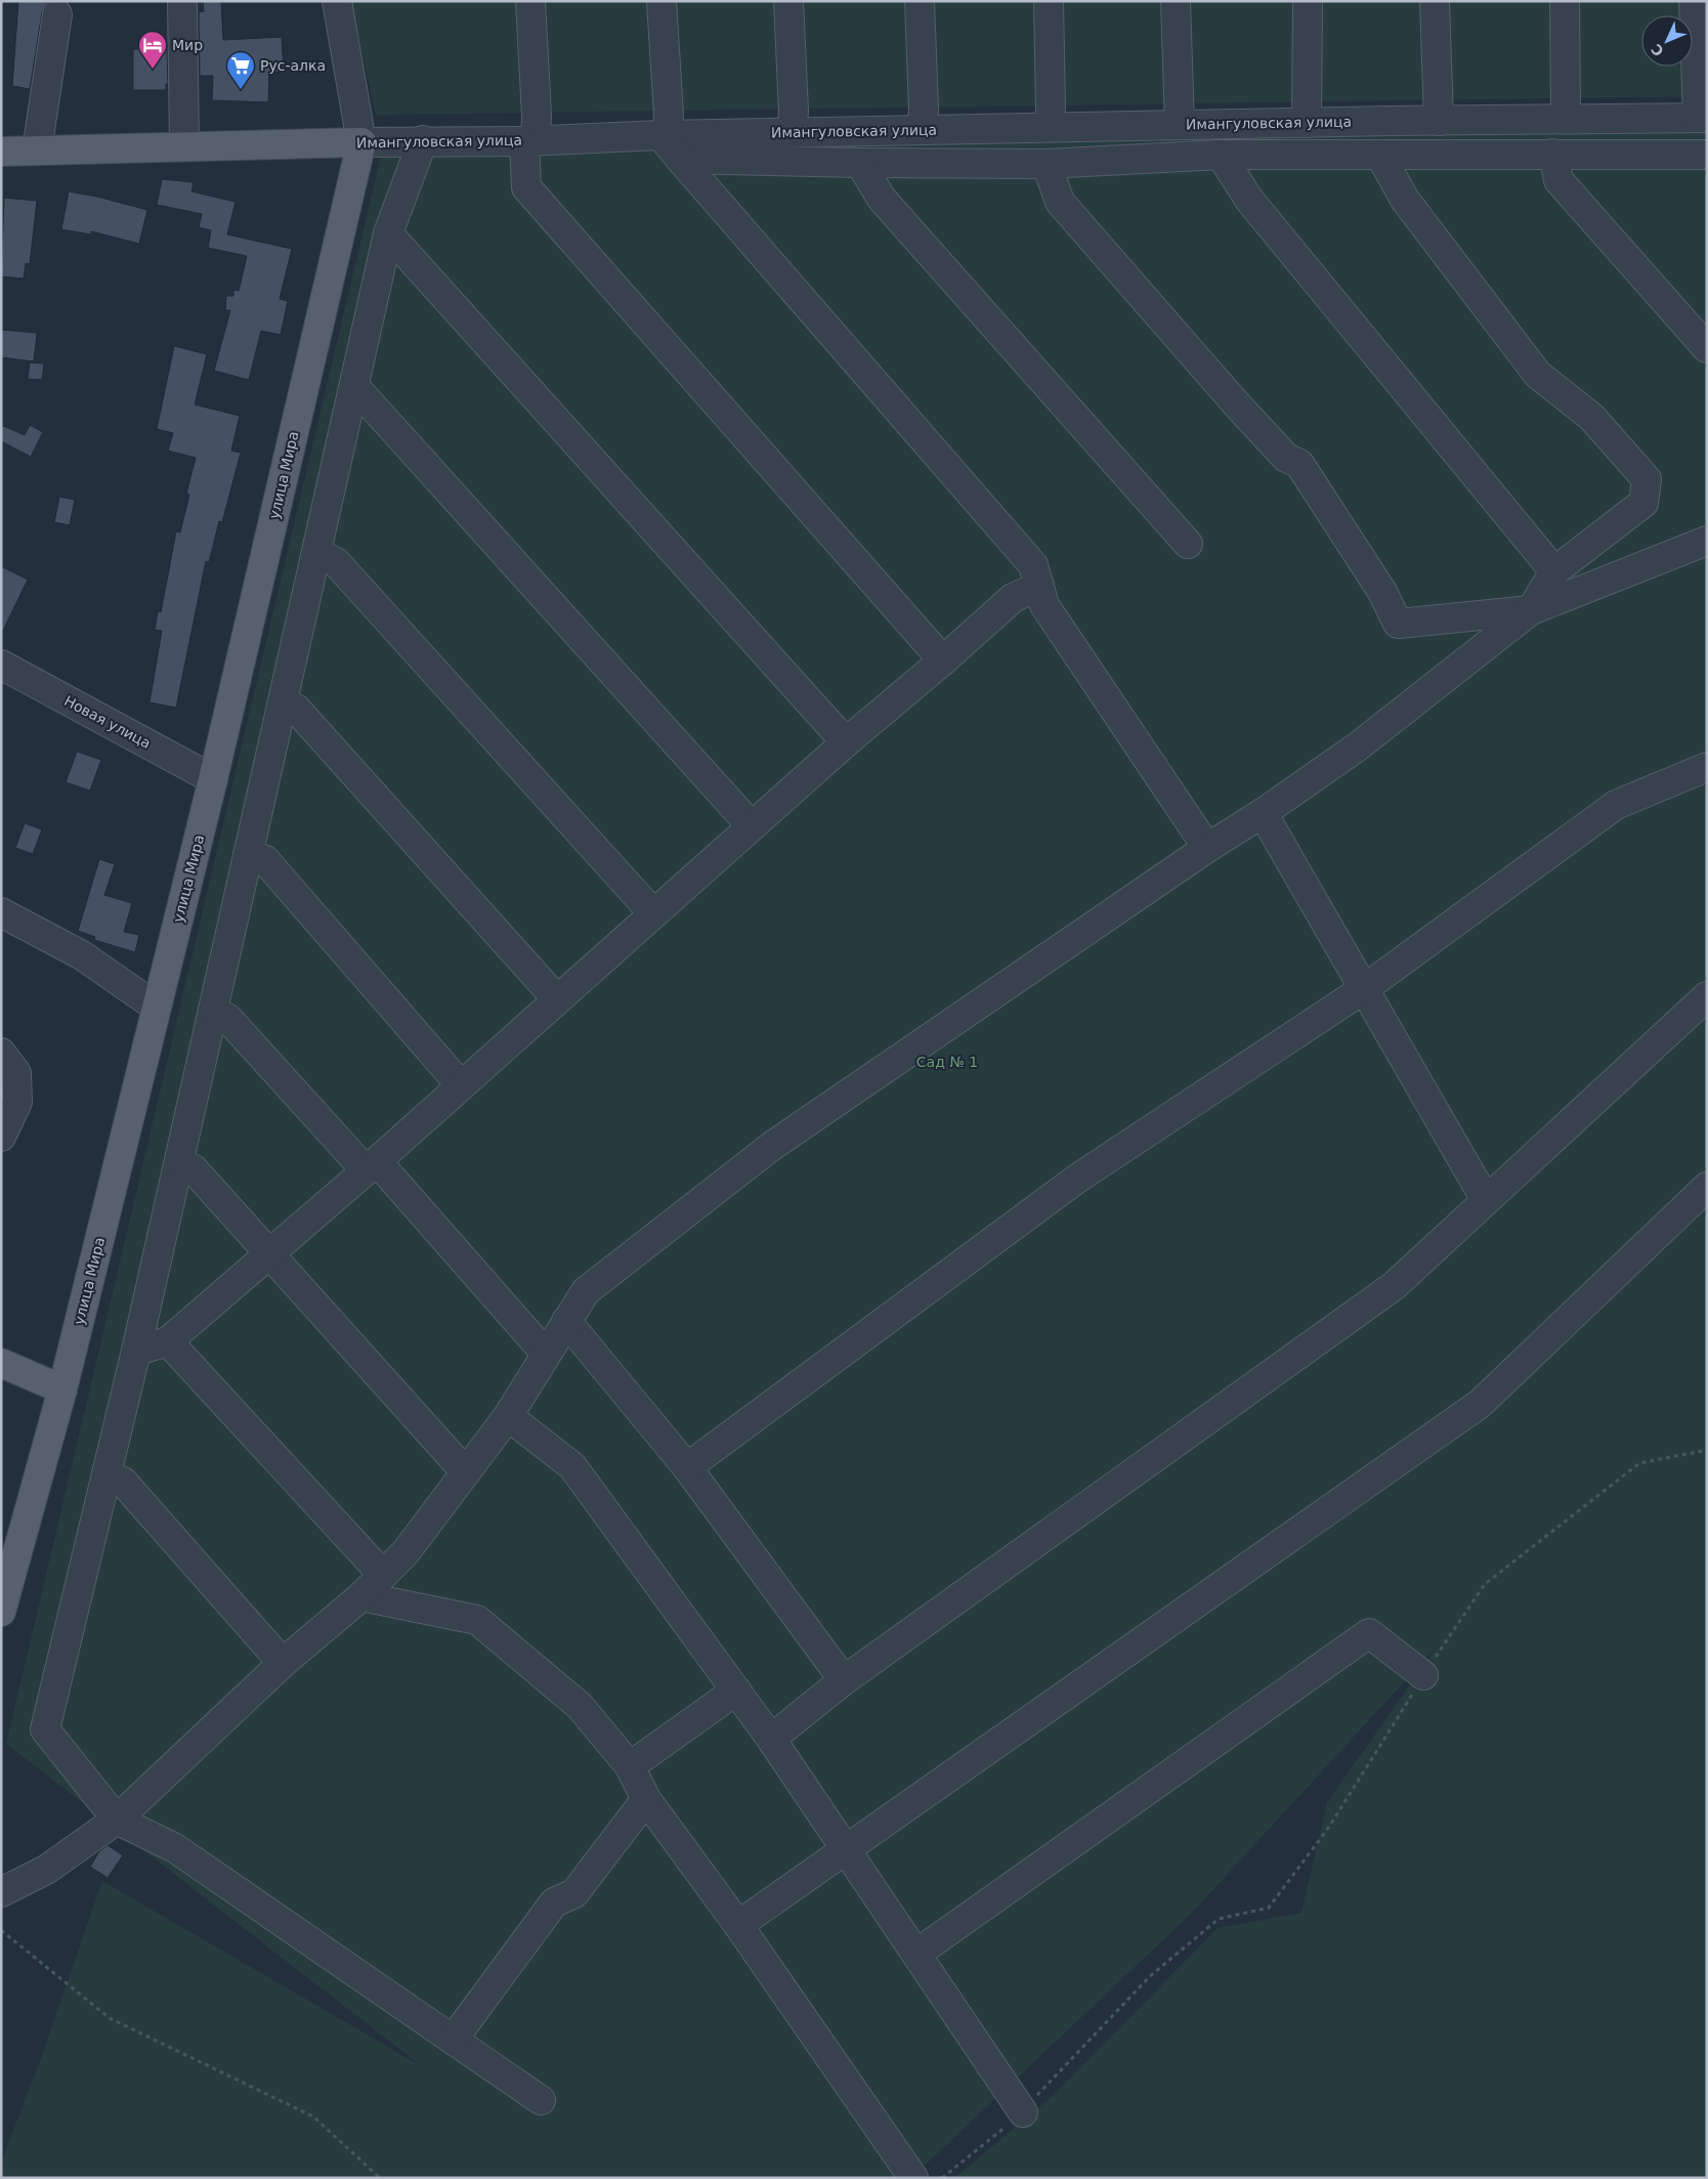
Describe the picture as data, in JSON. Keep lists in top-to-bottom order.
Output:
{
  "streets": {
    "main road": ["Имангуловская улица", "улица Мира"],
    "street": ["Новая улица"]
  },
  "crossings": [
    ["Имангуловская улица", "улица Мира"],
    ["улица Мира", "Новая улица"]
  ],
  "parks": ["Сад № 1"],
  "places": {
    "hotel": ["Мир"],
    "supermarket": ["Рус-алка"]
  },
  "north": "bottom left"
}
